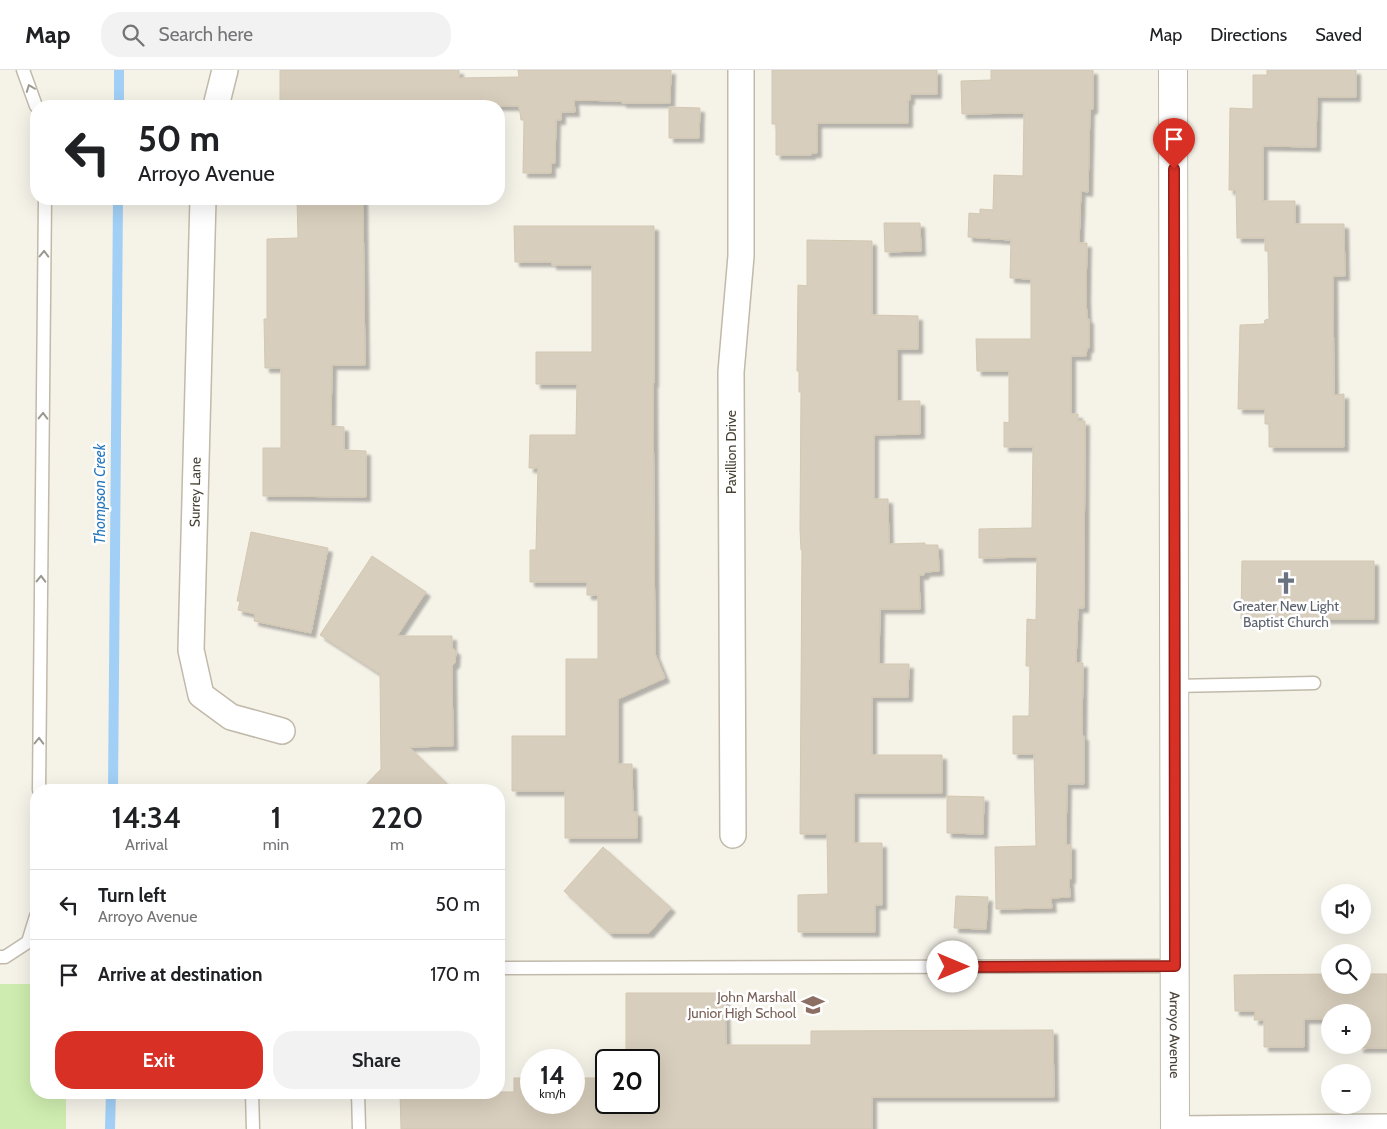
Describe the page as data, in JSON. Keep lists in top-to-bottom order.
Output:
{
  "streets": {
    "street": ["Pavillion Drive", "Surrey Lane", "Arroyo Avenue"]
  },
  "water": ["Thompson Creek"],
  "places": {
    "church": ["Greater New Light Baptist Church"],
    "school or university": ["John Marshall Junior High School"]
  },
  "page": {
    "header": "Map",
    "search": "Search here",
    "nav": ["Map", "Directions", "Saved"],
    "turn": ["50 m", "Arroyo Avenue"],
    "eta": [
      "14:34",
      "Arrival",
      "1",
      "min",
      "220",
      "m"
    ],
    "list": [
      {
        "name": "Turn left",
        "note": "Arroyo Avenue",
        "value": "50 m"
      },
      {
        "name": "Arrive at destination",
        "value": "170 m"
      }
    ],
    "map_buttons": ["+", "−"],
    "buttons": ["Exit", "Share"],
    "speed": "14 km/h",
    "limit": "20"
  }
}
